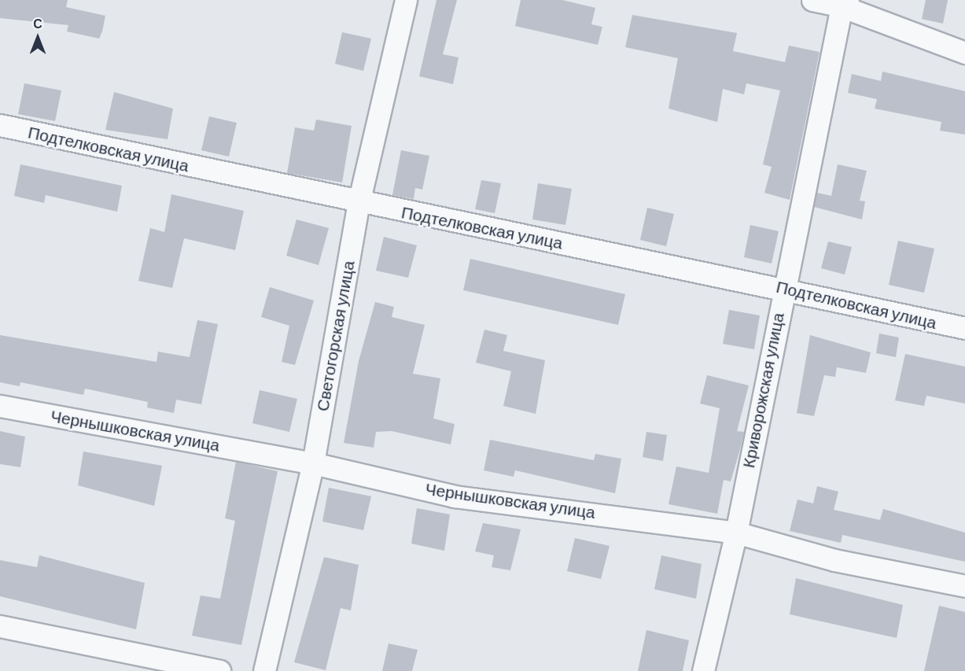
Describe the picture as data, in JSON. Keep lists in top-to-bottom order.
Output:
{
  "streets": {
    "street": [
      "Подтелковская улица",
      "Светогорская улица",
      "Криворожская улица",
      "Чернышковская улица"
    ]
  },
  "crossings": [
    ["Подтелковская улица", "Светогорская улица"],
    ["Подтелковская улица", "Криворожская улица"],
    ["Светогорская улица", "Чернышковская улица"],
    ["Криворожская улица", "Чернышковская улица"]
  ],
  "north": "top"
}
